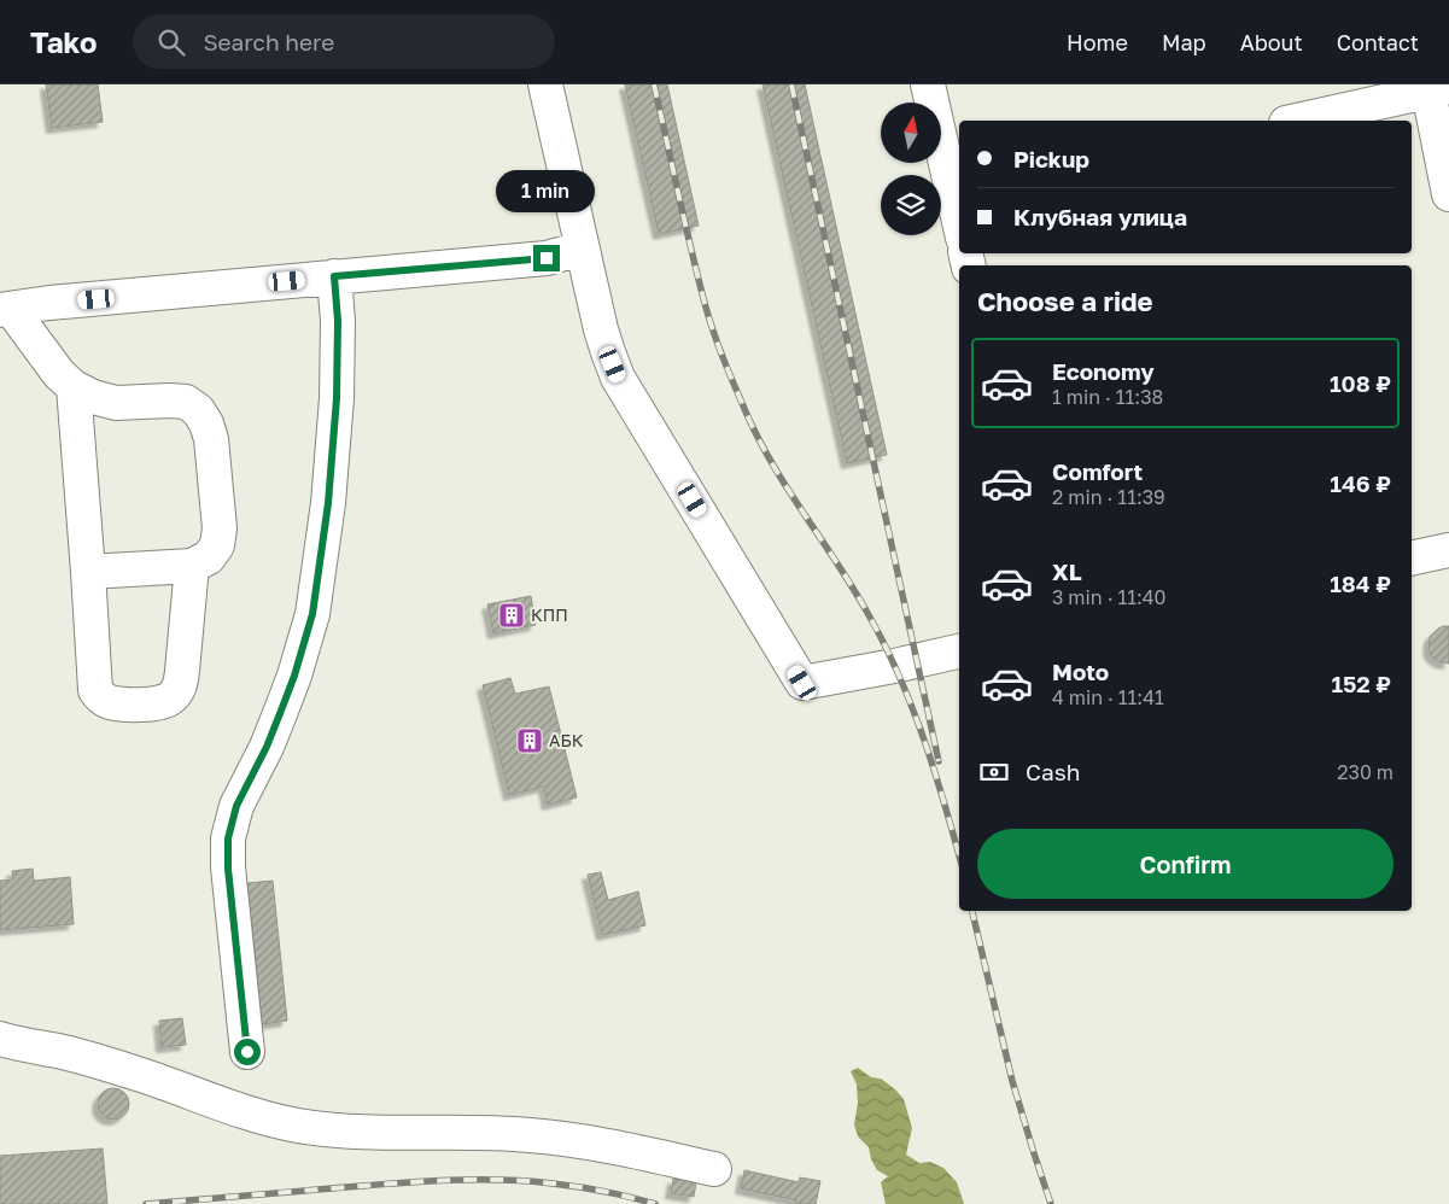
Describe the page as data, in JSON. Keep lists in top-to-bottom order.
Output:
{
  "places": {
    "building": ["КПП", "АБК"]
  },
  "north": "top",
  "page": {
    "header": "Tako",
    "search": "Search here",
    "nav": [
      "Home",
      "Map",
      "About",
      "Contact"
    ],
    "banner": ["Pickup", "Клубная улица"],
    "bubble": "1 min",
    "heading": "Choose a ride",
    "list": [
      {
        "name": "Economy",
        "note": "1 min · 11:38",
        "value": "108 ₽"
      },
      {
        "name": "Comfort",
        "note": "2 min · 11:39",
        "value": "146 ₽"
      },
      {
        "name": "XL",
        "note": "3 min · 11:40",
        "value": "184 ₽"
      },
      {
        "name": "Moto",
        "note": "4 min · 11:41",
        "value": "152 ₽"
      }
    ],
    "pay": ["Cash", "230 m"],
    "buttons": "Confirm"
  }
}
